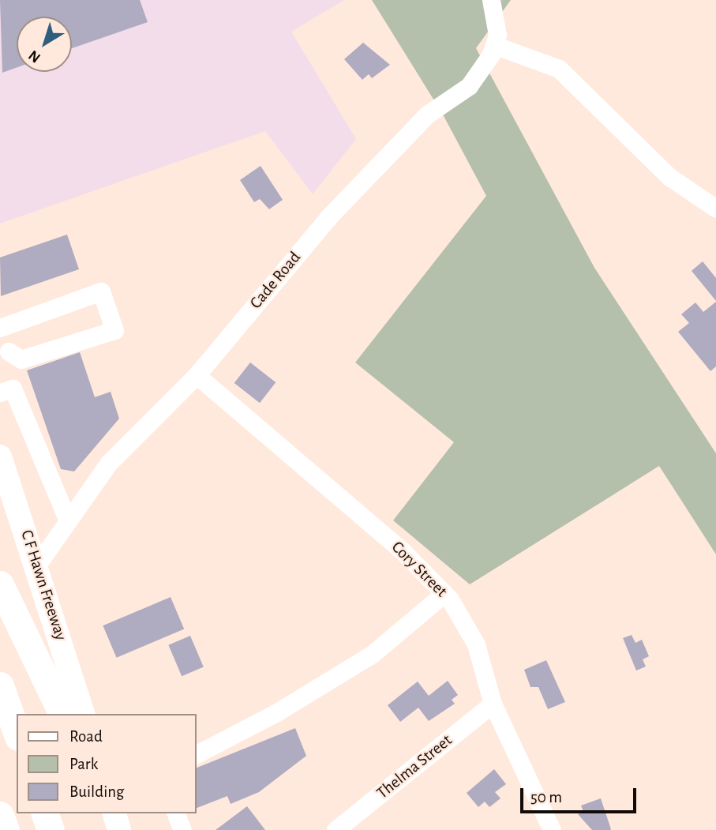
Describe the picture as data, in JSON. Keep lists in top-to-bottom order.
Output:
{
  "streets": {
    "main road": ["C F Hawn Freeway"],
    "street": ["Cade Road", "Cory Street", "Thelma Street"]
  },
  "crossings": [
    ["Cade Road", "Cory Street"],
    ["Cade Road", "C F Hawn Freeway"],
    ["Cory Street", "Thelma Street"]
  ],
  "legend": ["Road", "Park", "Building"],
  "scale_bar": "50 m",
  "north": "bottom left"
}
